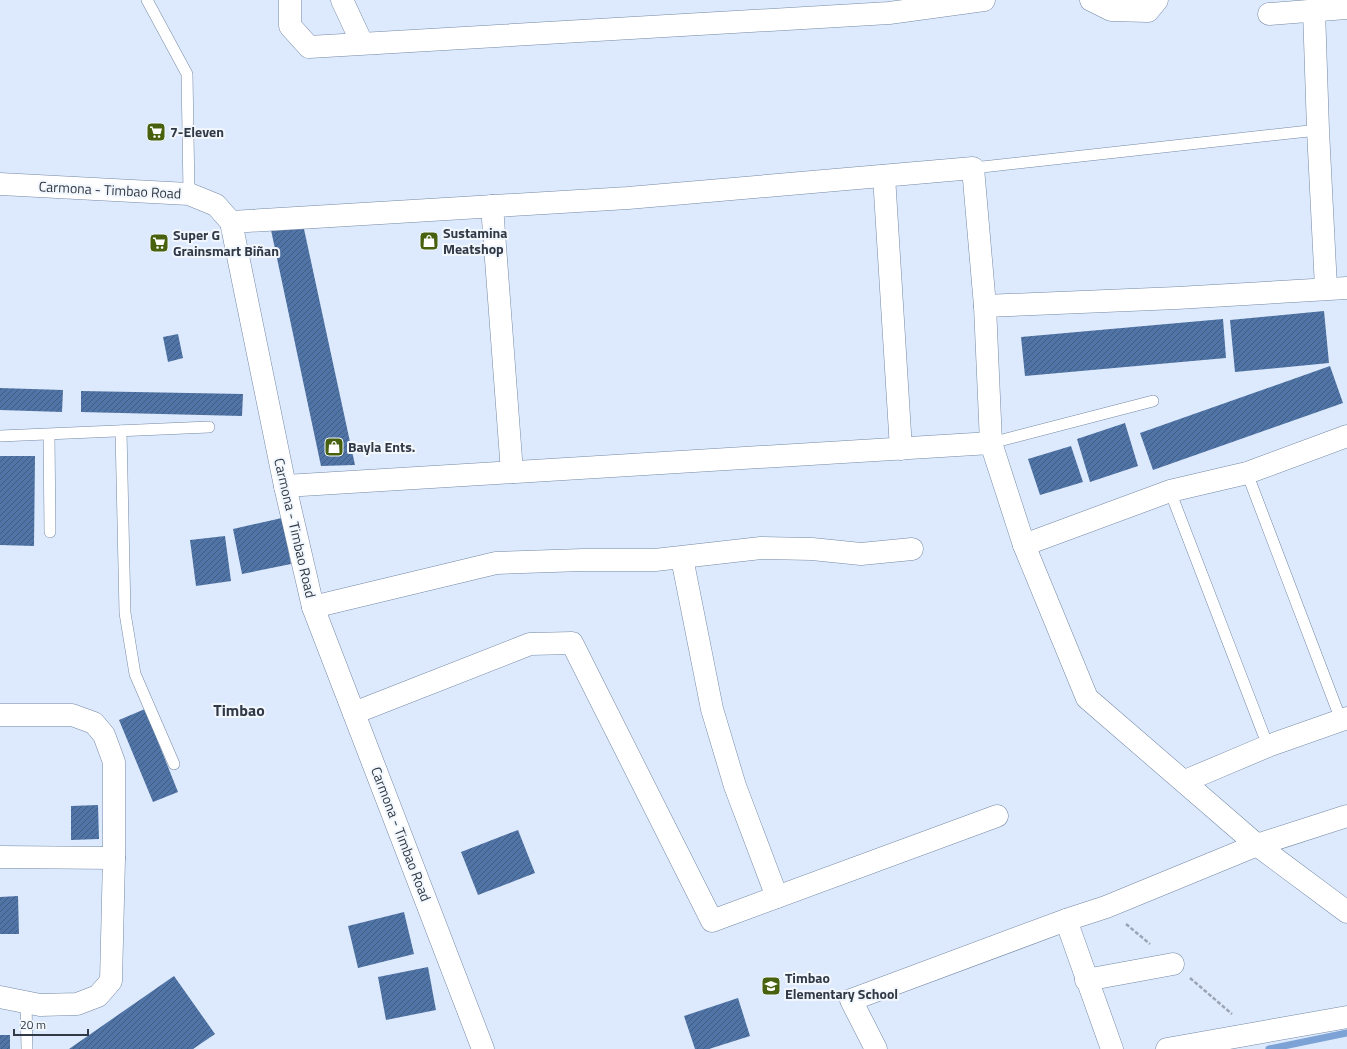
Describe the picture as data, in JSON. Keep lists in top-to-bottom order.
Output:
{
  "streets": {
    "street": ["Carmona - Timbao Road"]
  },
  "districts": ["Timbao"],
  "places": {
    "supermarket": ["7-Eleven", "Super G Grainsmart Biñan"],
    "shop": ["Sustamina Meatshop", "Bayla Ents."],
    "school or university": ["Timbao Elementary School"]
  },
  "scale_bar": "20 m"
}
